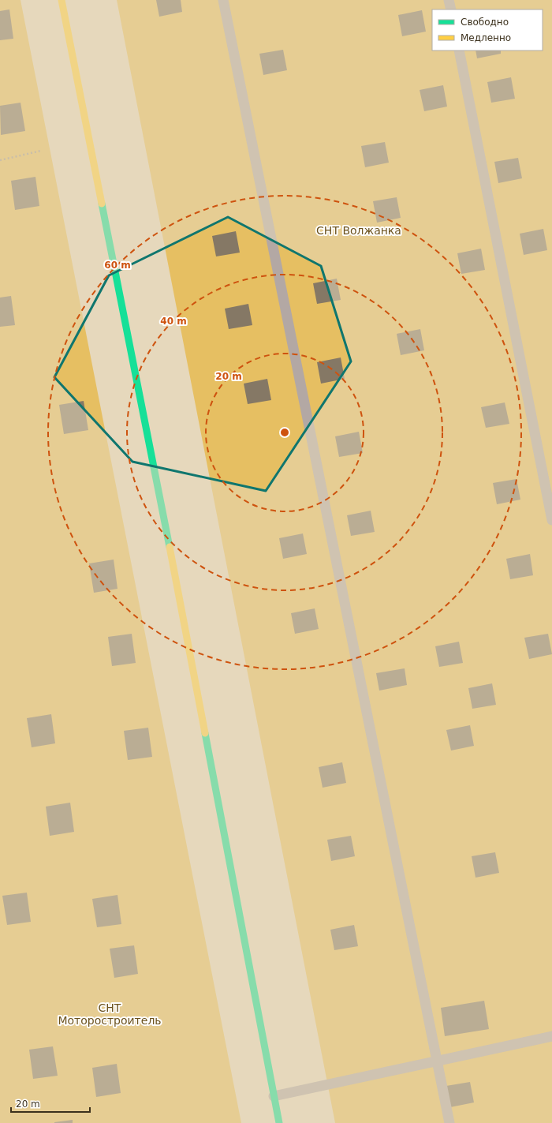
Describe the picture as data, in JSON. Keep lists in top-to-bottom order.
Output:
{
  "parks": ["СНТ Волжанка", "СНТ Моторостроитель"],
  "legend": ["Свободно", "Медленно"],
  "scale_bar": "20 m",
  "rings": ["60 m", "40 m", "20 m"]
}
